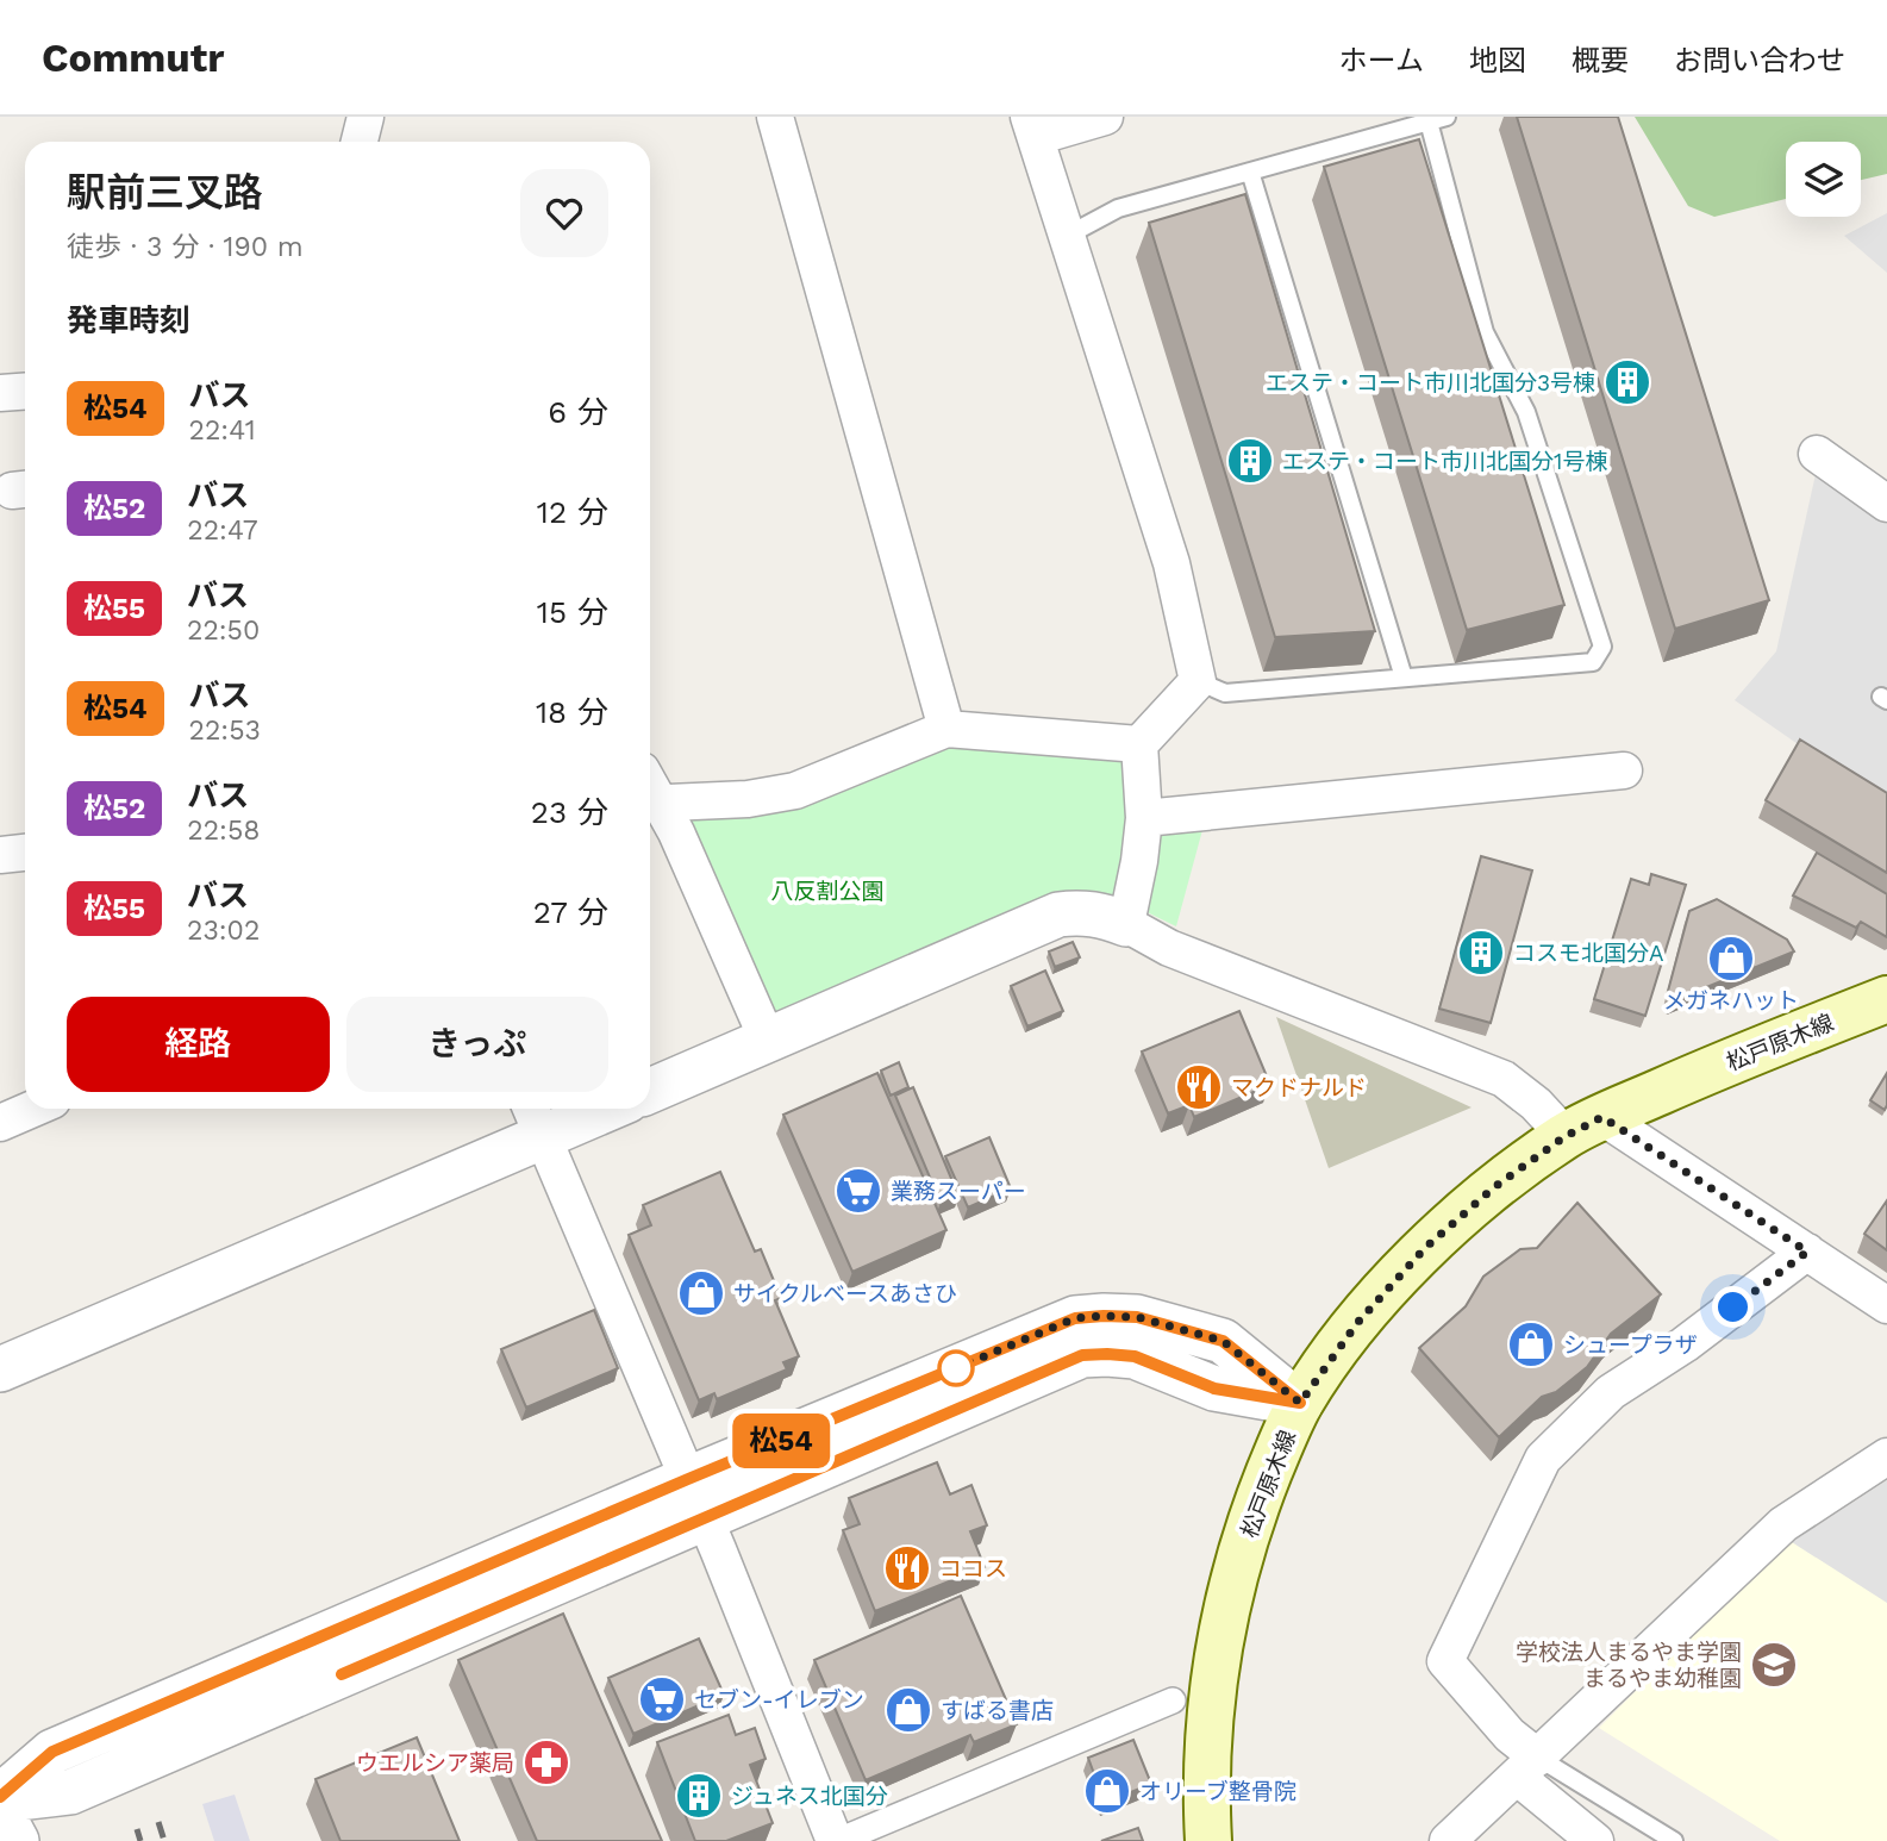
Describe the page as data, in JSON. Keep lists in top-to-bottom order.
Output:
{
  "streets": {
    "main road": ["松戸原木線"]
  },
  "parks": ["八反割公園"],
  "places": {
    "building": [
      "エステ・コート市川北国分3号棟",
      "エステ・コート市川北国分1号棟",
      "コスモ北国分A",
      "ジュネス北国分"
    ],
    "shop": [
      "メガネハット",
      "サイクルベースあさひ",
      "シュープラザ",
      "すばる書店",
      "オリーブ整骨院"
    ],
    "restaurant": ["マクドナルド", "ココス"],
    "supermarket": ["業務スーパー", "セブン-イレブン"],
    "school or university": ["学校法人まるやま学園 まるやま幼稚園"],
    "pharmacy": ["ウエルシア薬局"]
  },
  "lines": ["bus line 松54"],
  "page": {
    "header": "Commutr",
    "nav": [
      "ホーム",
      "地図",
      "概要",
      "お問い合わせ"
    ],
    "on_map": "松54",
    "heading": [
      ["駅前三叉路", "徒歩 · 3 分 · 190 m"],
      "発車時刻"
    ],
    "list": [
      {
        "mark": "松54",
        "name": "バス",
        "note": "22:41",
        "value": "6 分"
      },
      {
        "mark": "松52",
        "name": "バス",
        "note": "22:47",
        "value": "12 分"
      },
      {
        "mark": "松55",
        "name": "バス",
        "note": "22:50",
        "value": "15 分"
      },
      {
        "mark": "松54",
        "name": "バス",
        "note": "22:53",
        "value": "18 分"
      },
      {
        "mark": "松52",
        "name": "バス",
        "note": "22:58",
        "value": "23 分"
      },
      {
        "mark": "松55",
        "name": "バス",
        "note": "23:02",
        "value": "27 分"
      }
    ],
    "buttons": ["経路", "きっぷ"]
  }
}
